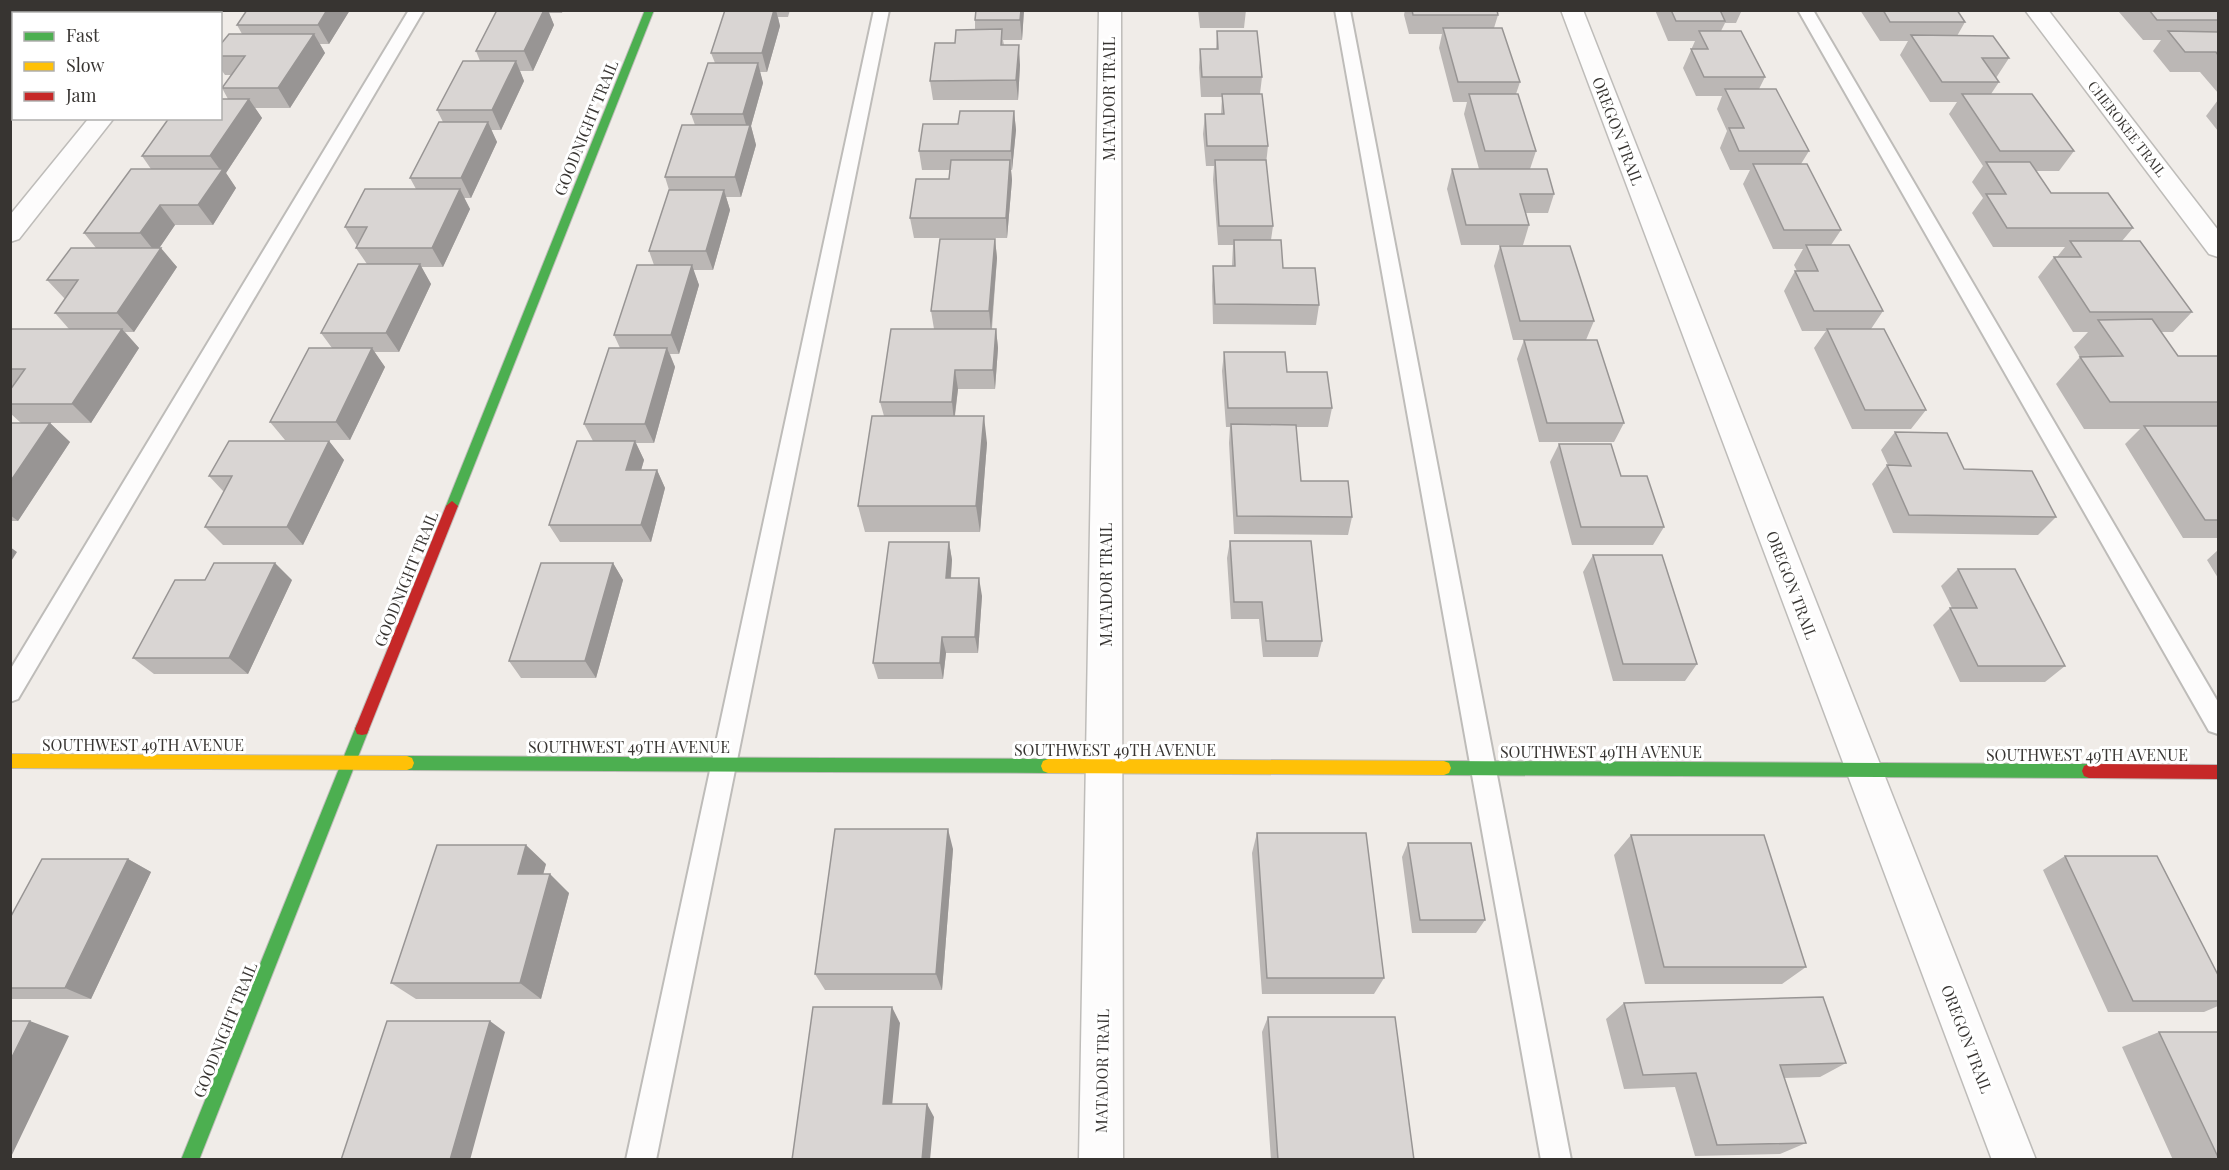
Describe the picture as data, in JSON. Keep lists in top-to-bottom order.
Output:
{
  "streets": {
    "street": [
      "MATADOR TRAIL",
      "GOODNIGHT TRAIL",
      "CHEROKEE TRAIL",
      "OREGON TRAIL",
      "SOUTHWEST 49TH AVENUE"
    ]
  },
  "crossings": [
    ["MATADOR TRAIL", "SOUTHWEST 49TH AVENUE"],
    ["GOODNIGHT TRAIL", "SOUTHWEST 49TH AVENUE"],
    ["OREGON TRAIL", "SOUTHWEST 49TH AVENUE"]
  ],
  "legend": ["Fast", "Slow", "Jam"]
}
